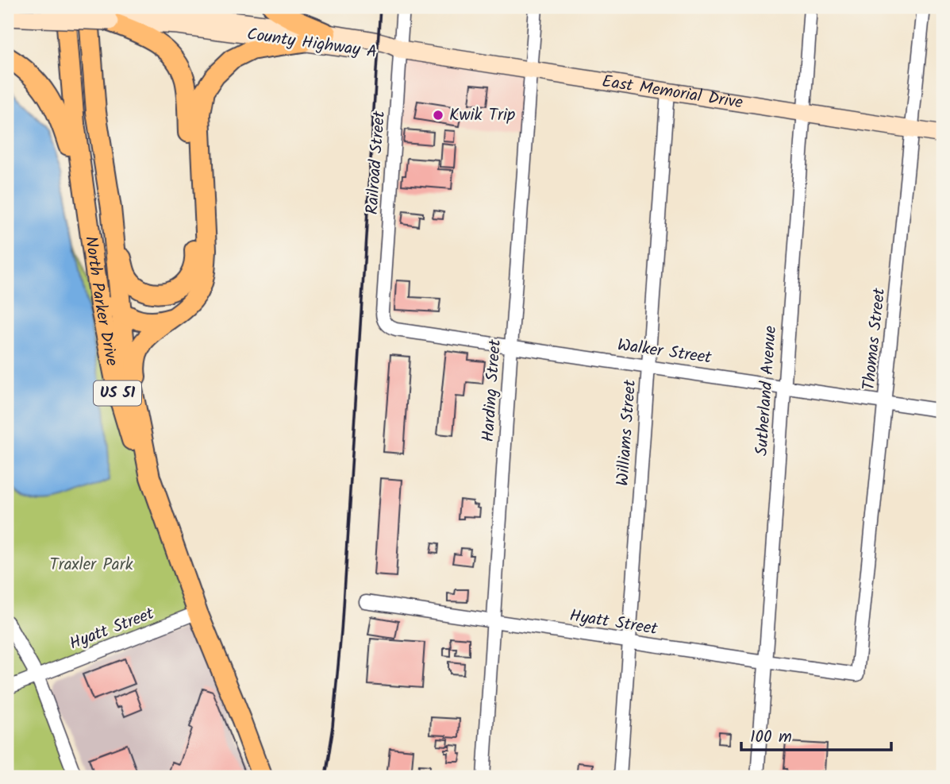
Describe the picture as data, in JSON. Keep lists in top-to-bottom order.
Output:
{
  "streets": {
    "main road": [
      "County Highway A",
      "East Memorial Drive",
      "North Parker Drive",
      "US 51"
    ],
    "street": [
      "Railroad Street",
      "Thomas Street",
      "Walker Street",
      "Harding Street",
      "Sutherland Avenue",
      "Williams Street",
      "Hyatt Street"
    ]
  },
  "crossings": [
    ["County Highway A", "East Memorial Drive"],
    ["County Highway A", "Railroad Street"],
    ["East Memorial Drive", "Railroad Street"],
    ["East Memorial Drive", "Thomas Street"],
    ["East Memorial Drive", "Harding Street"],
    ["East Memorial Drive", "Sutherland Avenue"],
    ["East Memorial Drive", "Williams Street"],
    ["Railroad Street", "Walker Street"],
    ["North Parker Drive", "Hyatt Street"],
    ["Thomas Street", "Walker Street"],
    ["Thomas Street", "Hyatt Street"],
    ["Walker Street", "Harding Street"],
    ["Walker Street", "Sutherland Avenue"],
    ["Walker Street", "Williams Street"],
    ["Harding Street", "Hyatt Street"],
    ["Sutherland Avenue", "Hyatt Street"],
    ["Williams Street", "Hyatt Street"]
  ],
  "parks": ["Traxler Park"],
  "places": ["Kwik Trip"],
  "scale_bar": "100 m"
}
